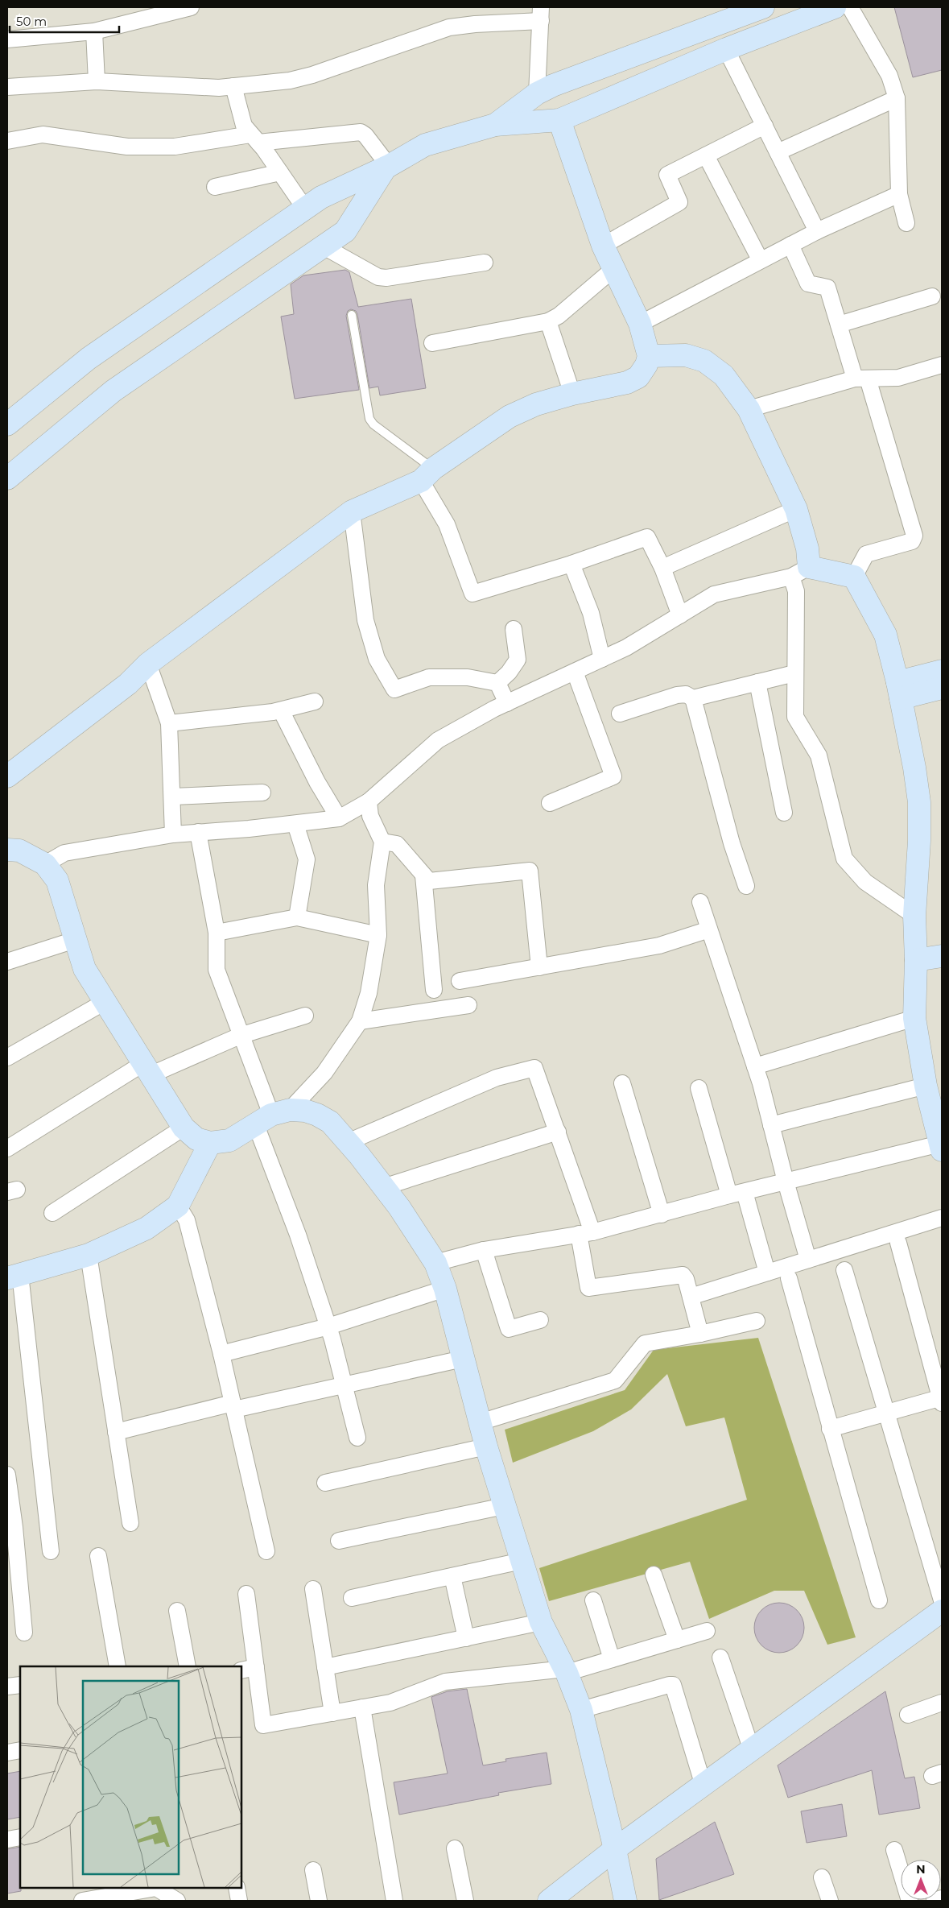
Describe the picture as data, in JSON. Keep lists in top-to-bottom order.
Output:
{
  "scale_bar": "50 m",
  "north": "top"
}
